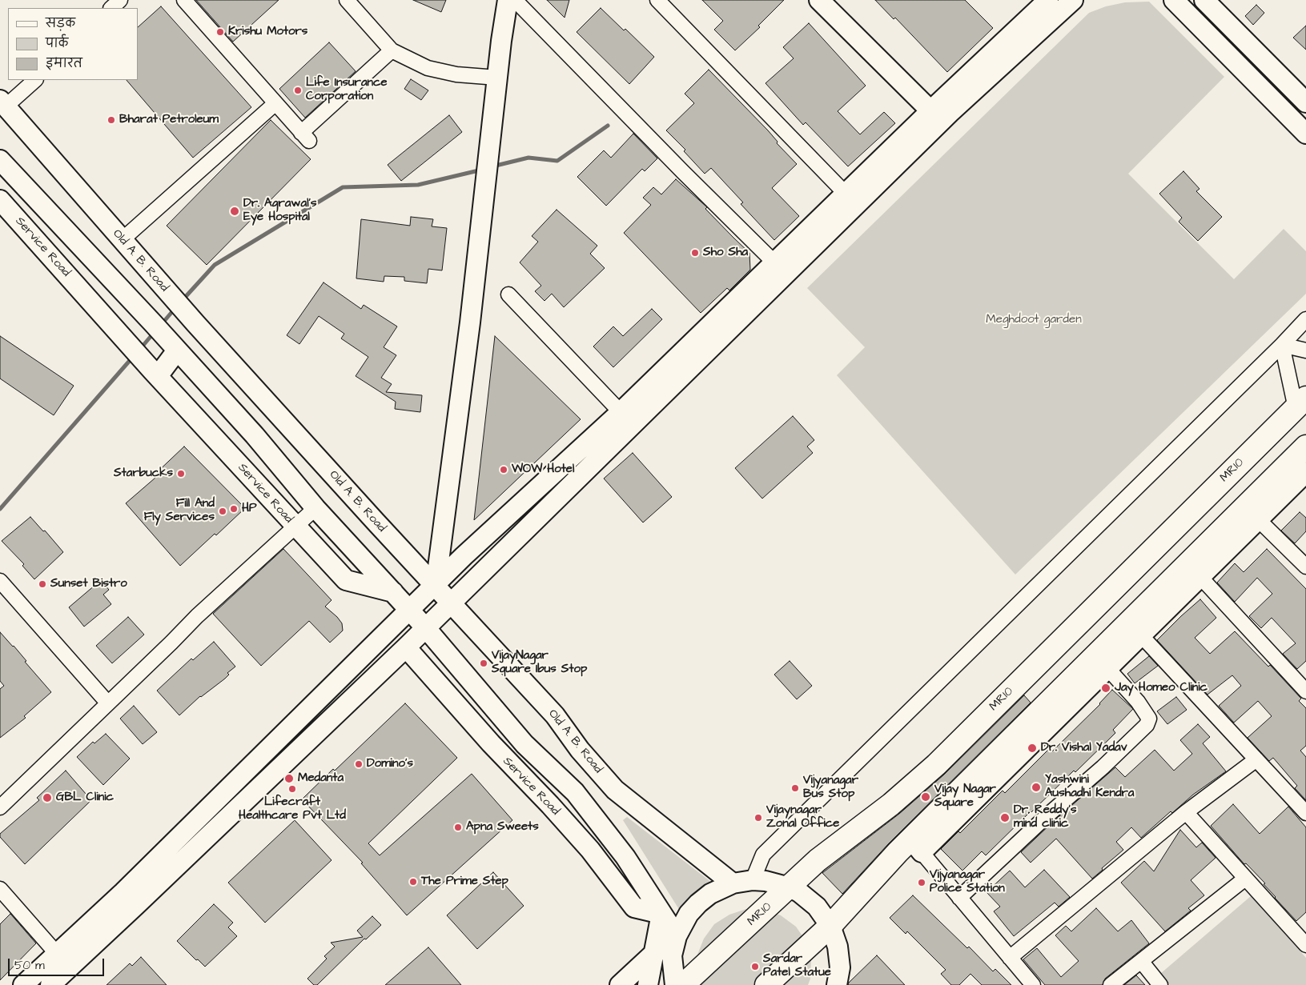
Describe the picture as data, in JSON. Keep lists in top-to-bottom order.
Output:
{
  "streets": {
    "main road": ["MR10"],
    "street": ["Service Road", "Old A. B. Road"]
  },
  "parks": ["Meghdoot garden"],
  "places": [
    "Krishu Motors",
    "Life Insurance Corporation",
    "Bharat Petroleum",
    "Dr. Agrawal's Eye Hospital",
    "Sho Sha",
    "WOW Hotel",
    "Starbucks",
    "HP",
    "Fill And Fly Services",
    "Sunset Bistro",
    "VijayNagar Square Ibus Stop",
    "Jay Homeo Clinic",
    "Dr. Vishal Yadav",
    "Domino's",
    "Medanta",
    "Yashwini Aushadhi Kendra",
    "Vijyanagar Bus Stop",
    "Lifecraft Healthcare Pvt Ltd",
    "Vijay Nagar Square",
    "GBL Clinic",
    "Vijaynagar Zonal Office",
    "Dr. Reddy's mind clinic",
    "Apna Sweets",
    "The Prime Step",
    "Vijyanagar Police Station",
    "Sardar Patel Statue"
  ],
  "legend": ["सड़क", "पार्क", "इमारत"],
  "scale_bar": "50 m"
}
